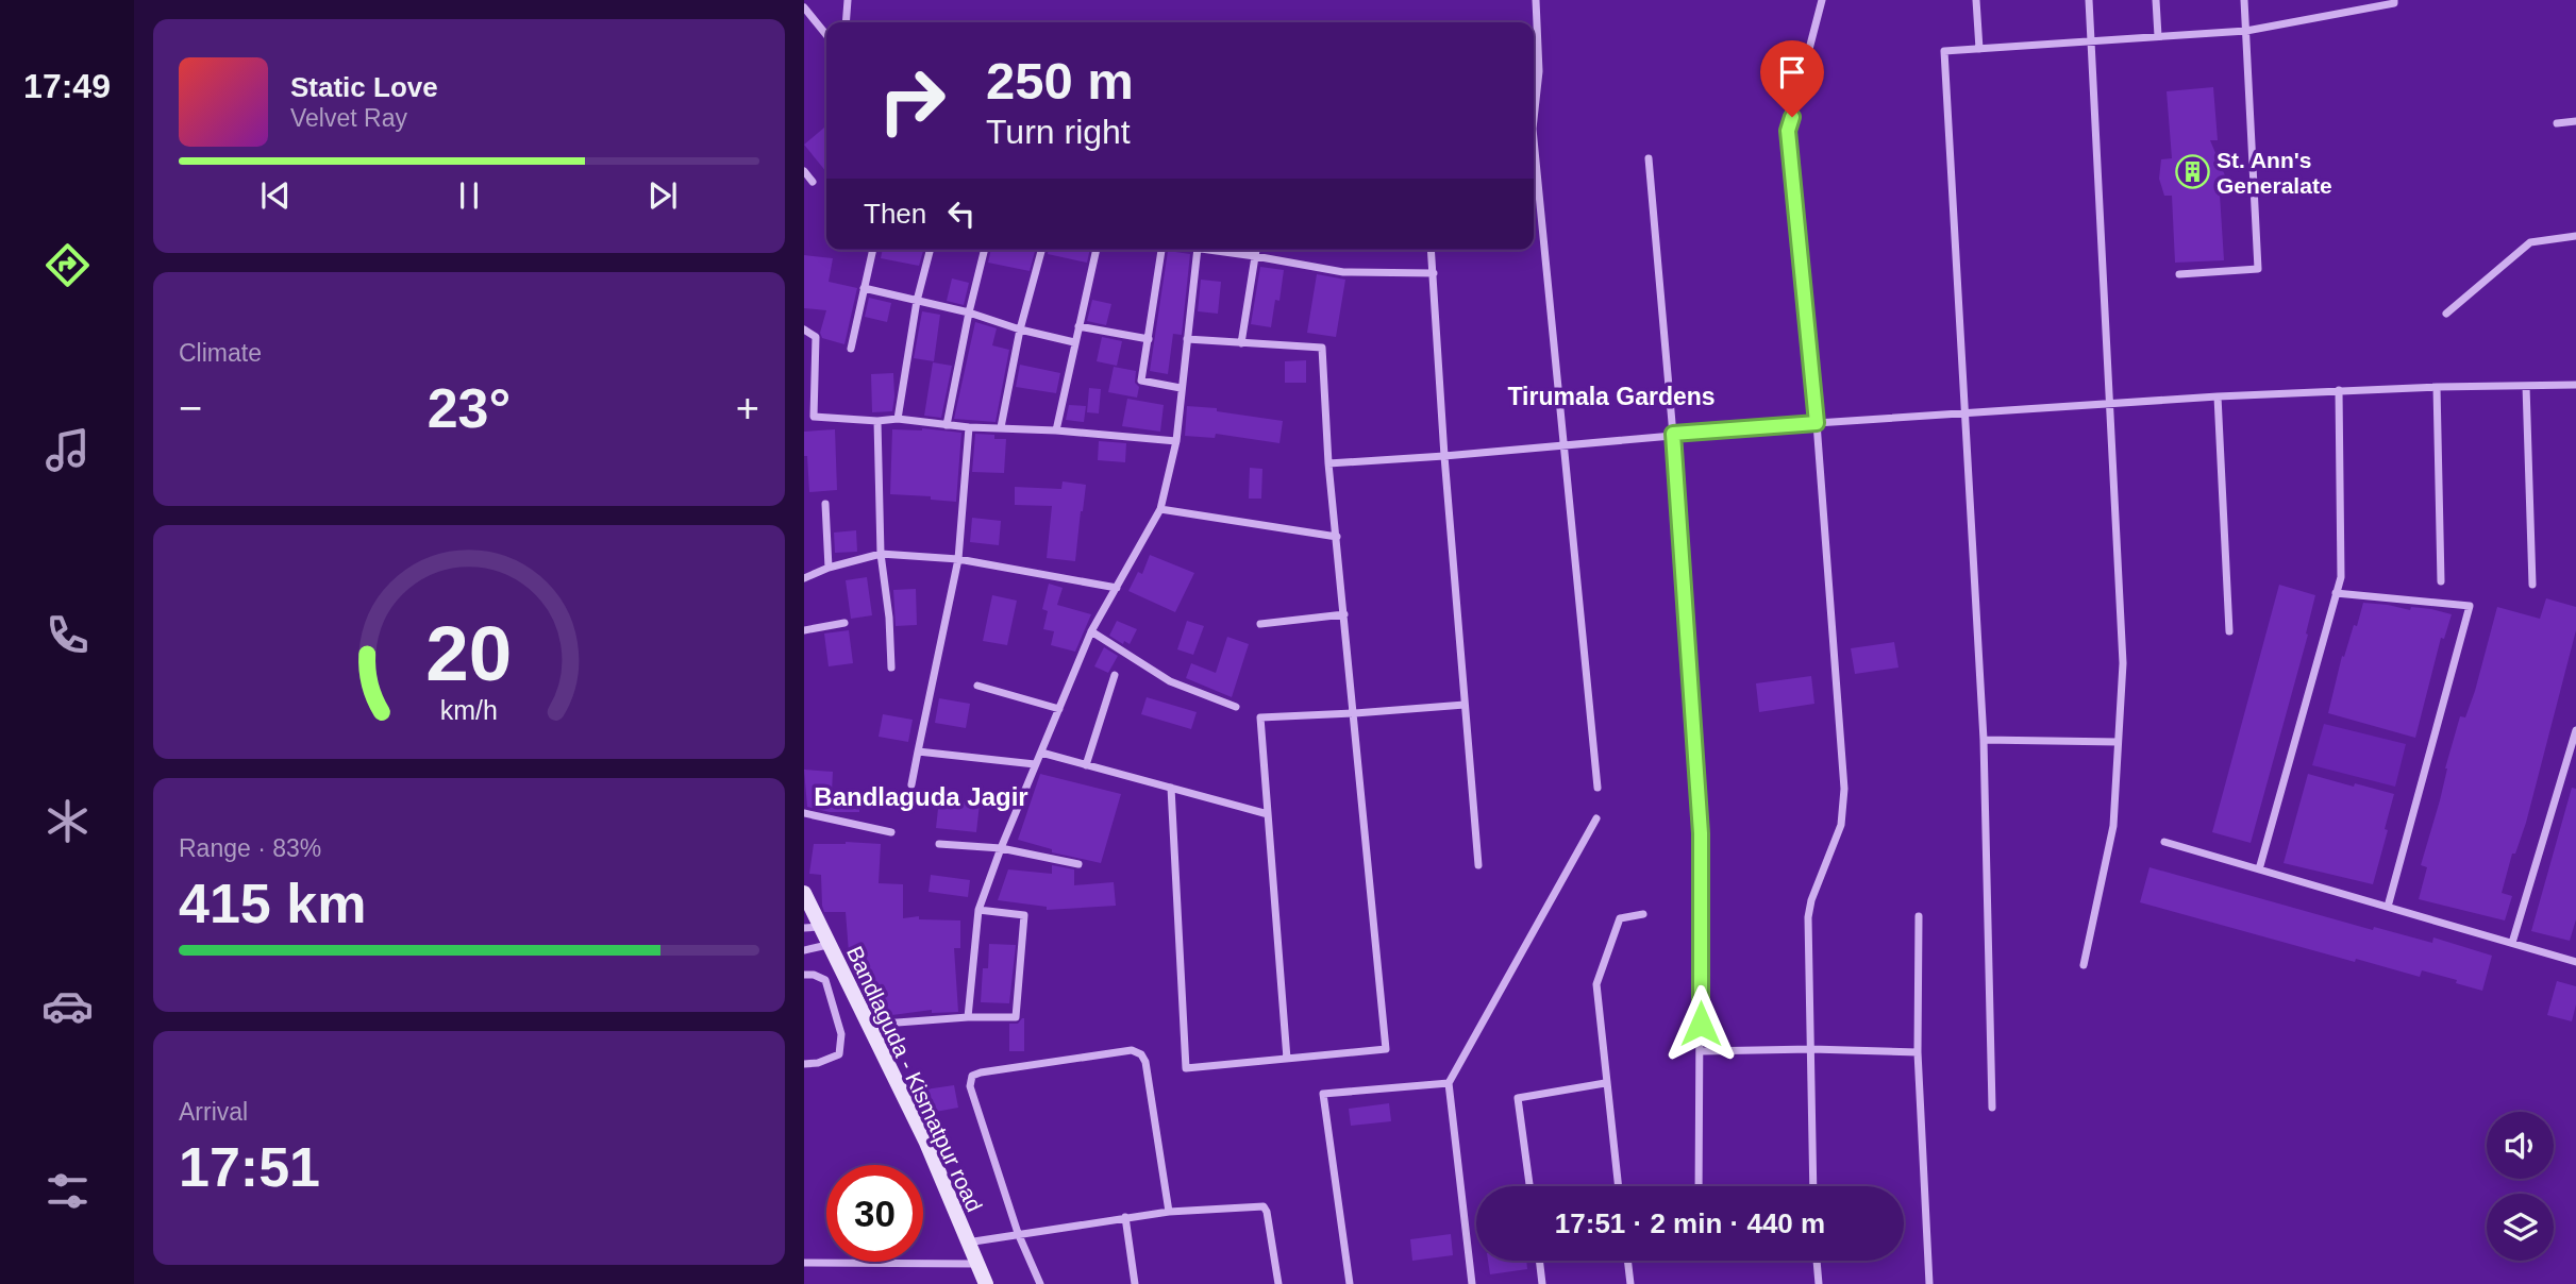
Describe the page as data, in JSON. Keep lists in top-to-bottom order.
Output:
{
  "streets": {
    "street": ["Bandlaguda - Kismatpur road"]
  },
  "districts": ["Tirumala Gardens", "Bandlaguda Jagir"],
  "places": {
    "building": ["St. Ann's Generalate"]
  },
  "page": {
    "tabs": "17:49",
    "turn": ["250 m", "Turn right"],
    "song": ["Static Love", "Velvet Ray"],
    "then": "Then",
    "tile": [
      "Climate",
      ["Range · 83%", "415 km"],
      ["Arrival", "17:51"]
    ],
    "heat": ["−", "23°", "+"],
    "limit": "30",
    "trip": "17:51 · 2 min · 440 m",
    "gauge": ["20", "km/h"]
  }
}
